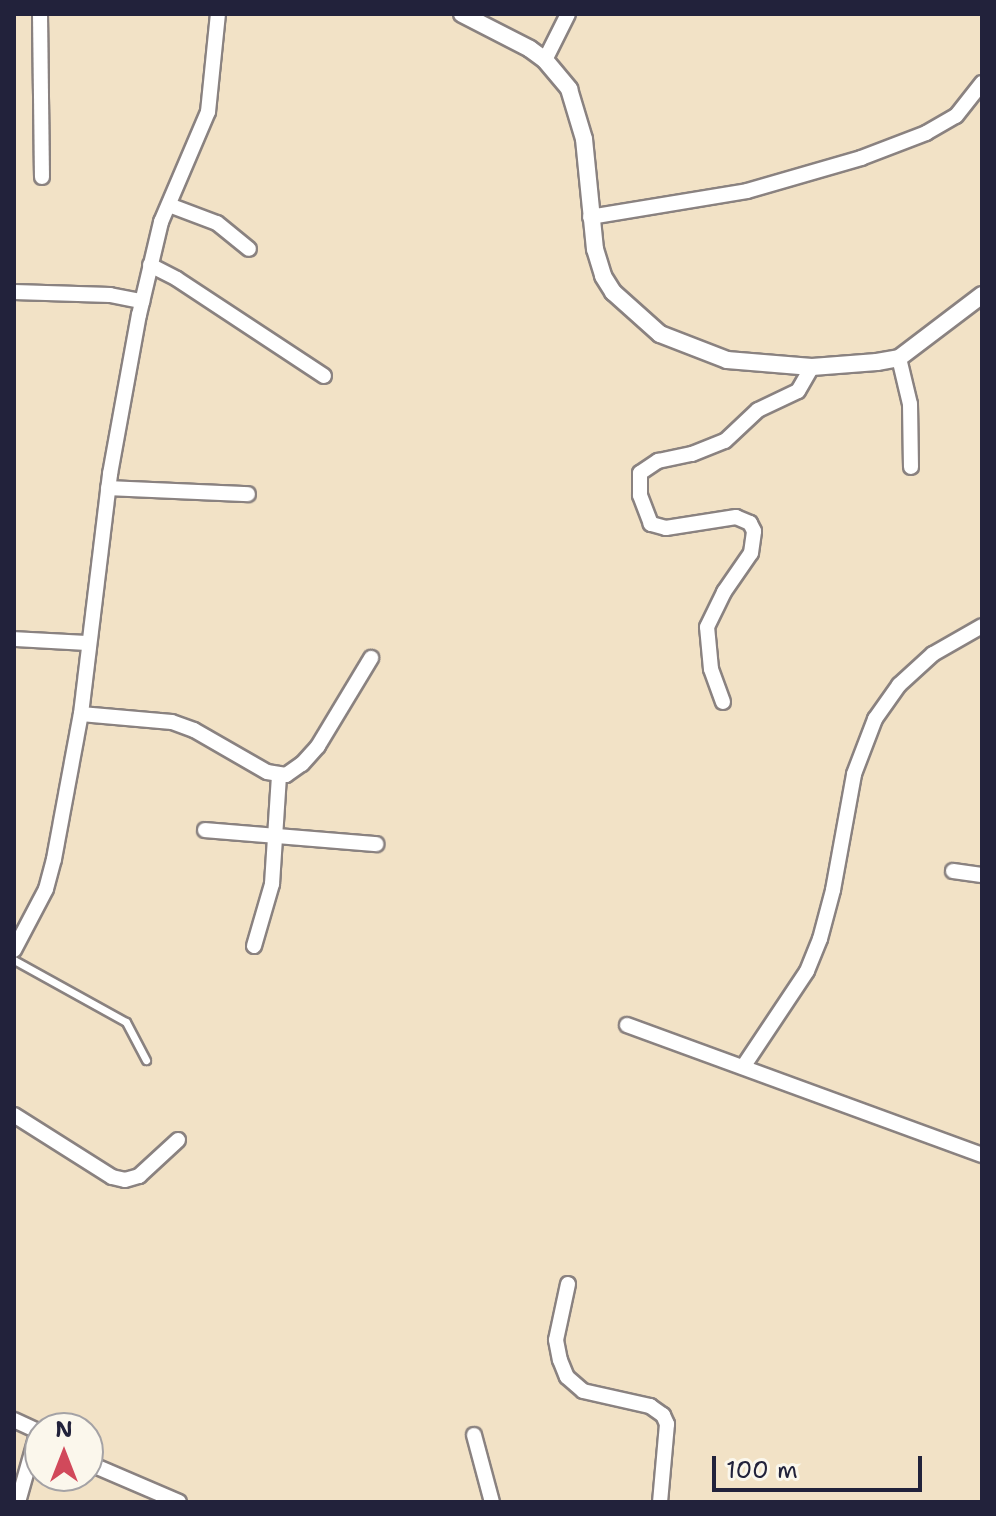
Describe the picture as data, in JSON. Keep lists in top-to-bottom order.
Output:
{
  "scale_bar": "100 m",
  "north": "top"
}
